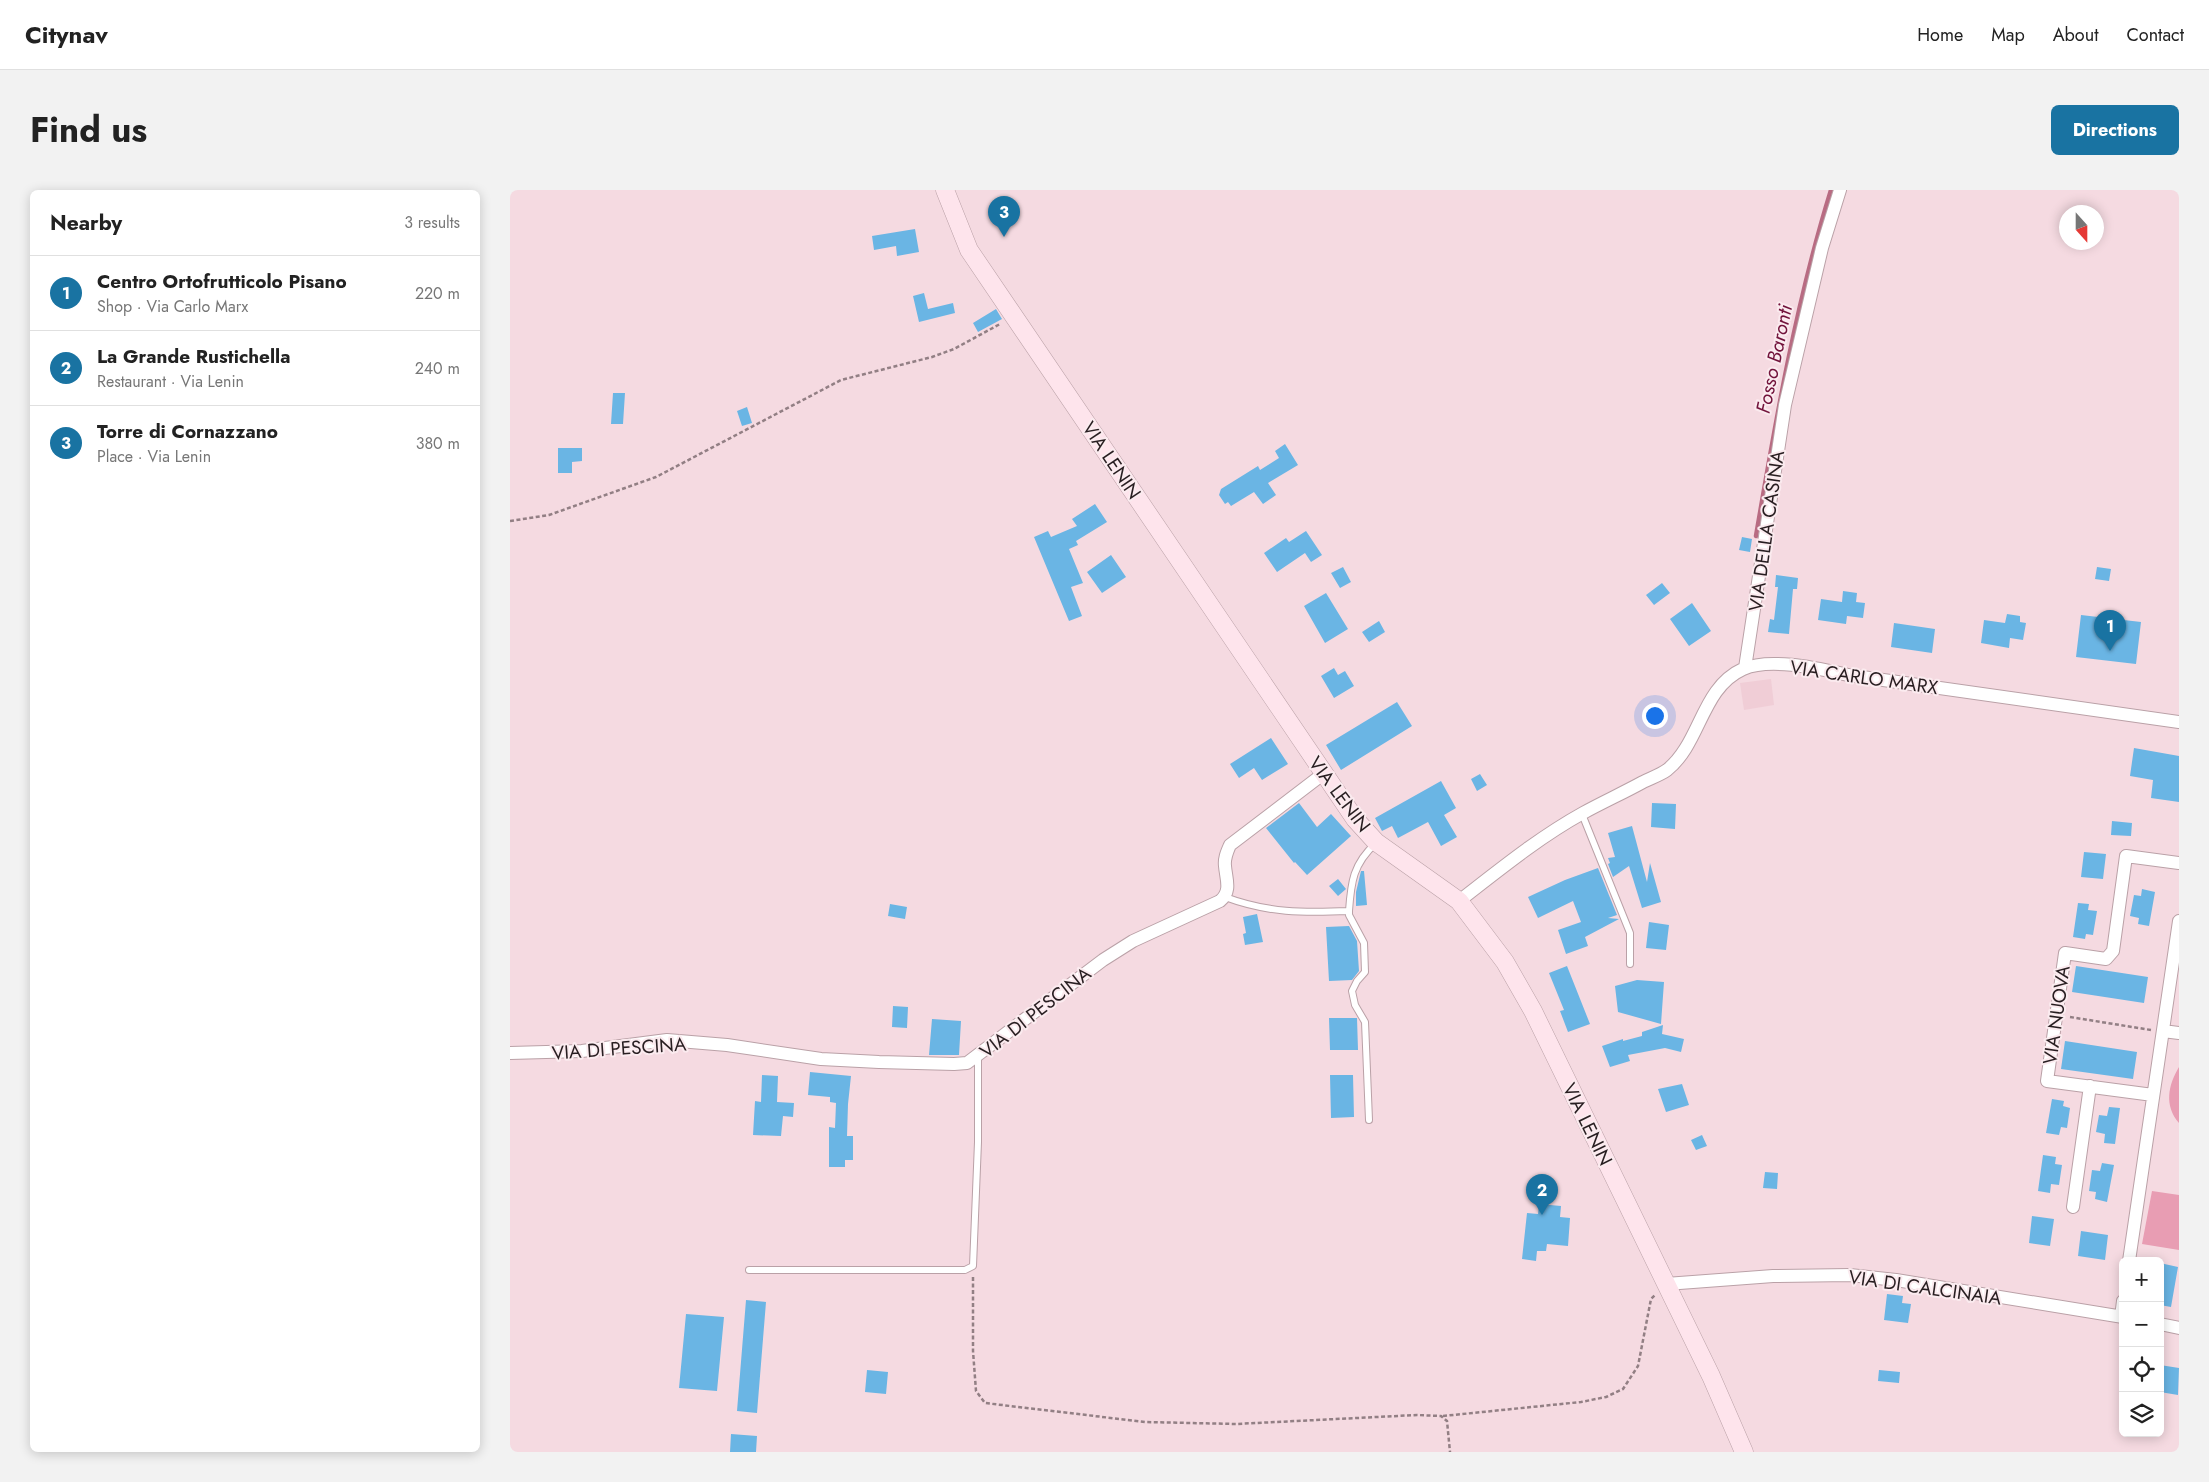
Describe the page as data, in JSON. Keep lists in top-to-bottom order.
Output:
{
  "streets": {
    "street": [
      "VIA LENIN",
      "VIA DELLA CASINA",
      "VIA CARLO MARX",
      "VIA DI PESCINA",
      "VIA NUOVA",
      "VIA DI CALCINAIA"
    ]
  },
  "crossings": [
    ["VIA LENIN", "VIA CARLO MARX"],
    ["VIA LENIN", "VIA DI CALCINAIA"],
    ["VIA DELLA CASINA", "VIA CARLO MARX"]
  ],
  "water": ["Fosso Baronti"],
  "north": "bottom",
  "page": {
    "header": "Citynav",
    "nav": [
      "Home",
      "Map",
      "About",
      "Contact"
    ],
    "title": "Find us",
    "buttons": "Directions",
    "heading": ["Nearby", "3 results"],
    "pins": ["3", "1", "2"],
    "list": [
      {
        "mark": "1",
        "name": "Centro Ortofrutticolo Pisano",
        "note": "Shop · Via Carlo Marx",
        "value": "220 m"
      },
      {
        "mark": "2",
        "name": "La Grande Rustichella",
        "note": "Restaurant · Via Lenin",
        "value": "240 m"
      },
      {
        "mark": "3",
        "name": "Torre di Cornazzano",
        "note": "Place · Via Lenin",
        "value": "380 m"
      }
    ],
    "map_buttons": ["+", "−"]
  }
}
